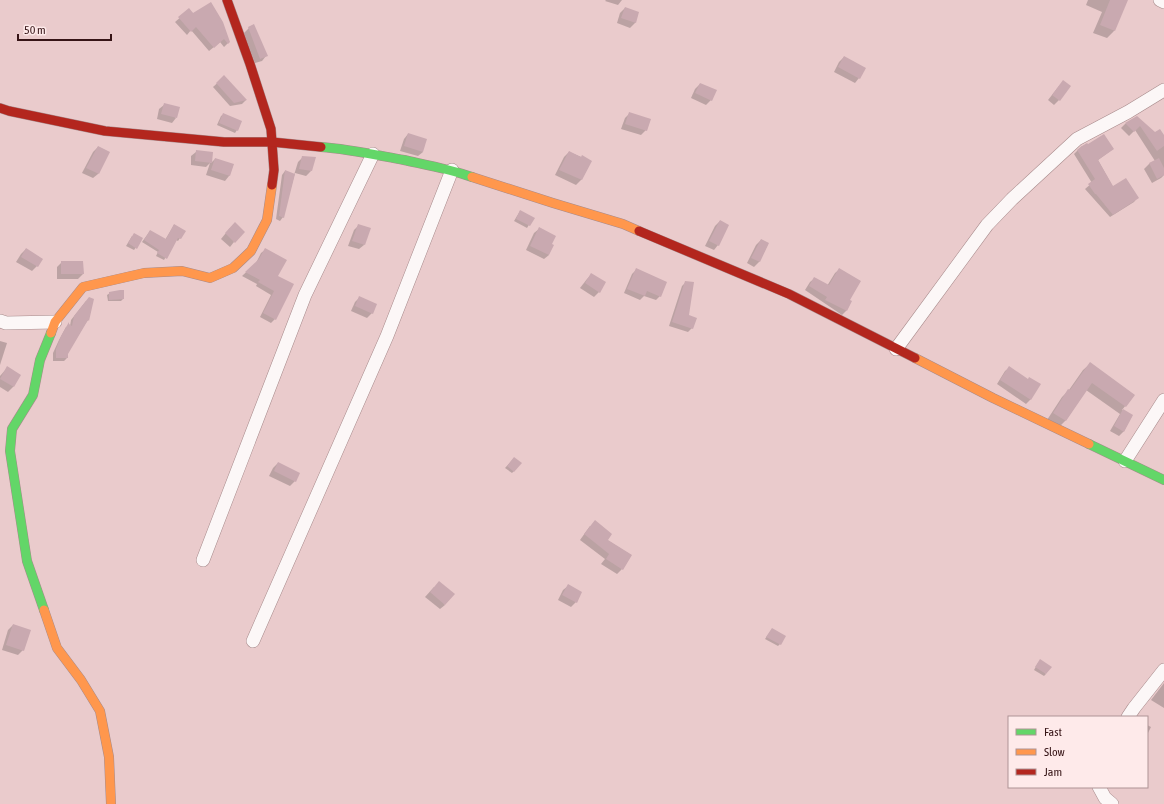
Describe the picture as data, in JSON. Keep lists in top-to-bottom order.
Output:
{
  "legend": ["Fast", "Slow", "Jam"],
  "scale_bar": "50 m"
}
